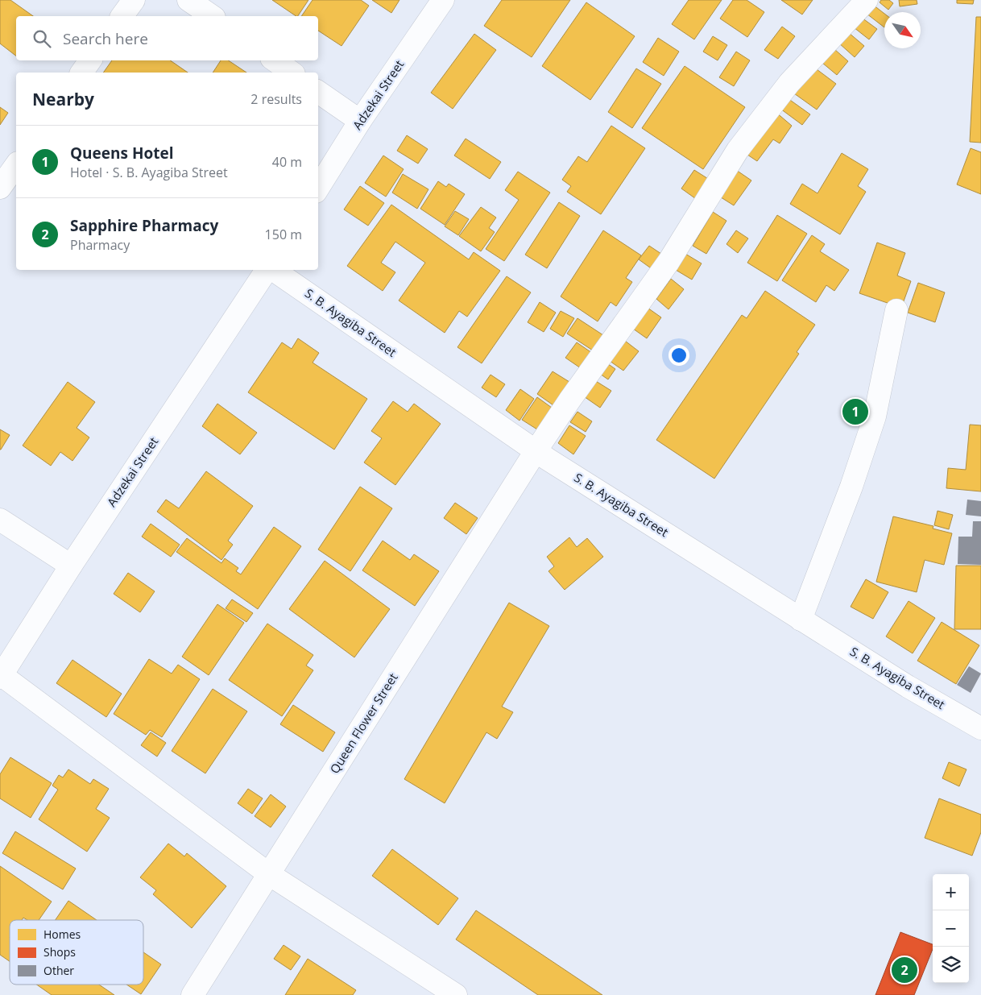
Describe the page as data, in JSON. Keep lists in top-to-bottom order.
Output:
{
  "streets": {
    "street": ["Adzekai Street", "S. B. Ayagiba Street", "Queen Flower Street"]
  },
  "crossings": [
    ["S. B. Ayagiba Street", "Queen Flower Street"]
  ],
  "legend": ["Homes", "Shops", "Other"],
  "north": "bottom right",
  "page": {
    "search": "Search here",
    "heading": ["Nearby", "2 results"],
    "list": [
      {
        "mark": "1",
        "name": "Queens Hotel",
        "note": "Hotel · S. B. Ayagiba Street",
        "value": "40 m"
      },
      {
        "mark": "2",
        "name": "Sapphire Pharmacy",
        "note": "Pharmacy",
        "value": "150 m"
      }
    ],
    "pins": ["1", "2"],
    "map_buttons": ["+", "−"]
  }
}
